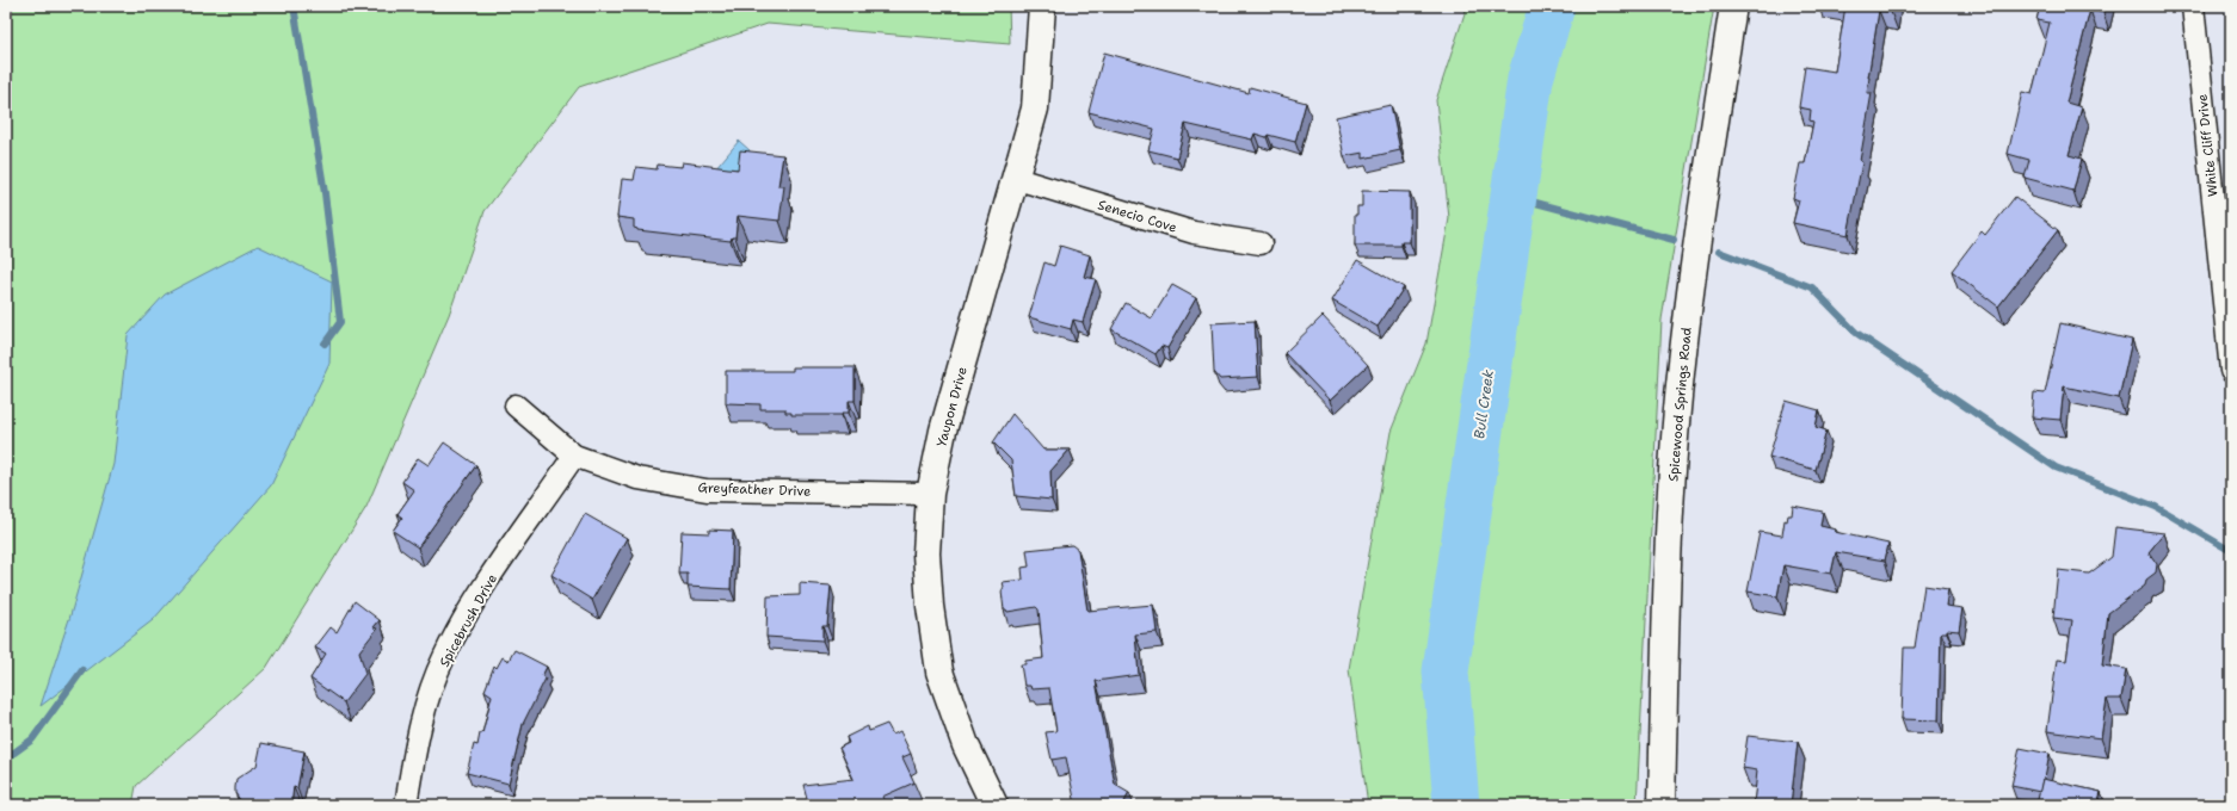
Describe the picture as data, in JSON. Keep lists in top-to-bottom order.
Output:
{
  "streets": {
    "street": [
      "White Cliff Drive",
      "Senecio Cove",
      "Spicewood Springs Road",
      "Yaupon Drive",
      "Greyfeather Drive",
      "Spicebrush Drive"
    ]
  },
  "crossings": [
    ["Senecio Cove", "Yaupon Drive"],
    ["Yaupon Drive", "Greyfeather Drive"],
    ["Greyfeather Drive", "Spicebrush Drive"]
  ],
  "water": ["Bull Creek"]
}
